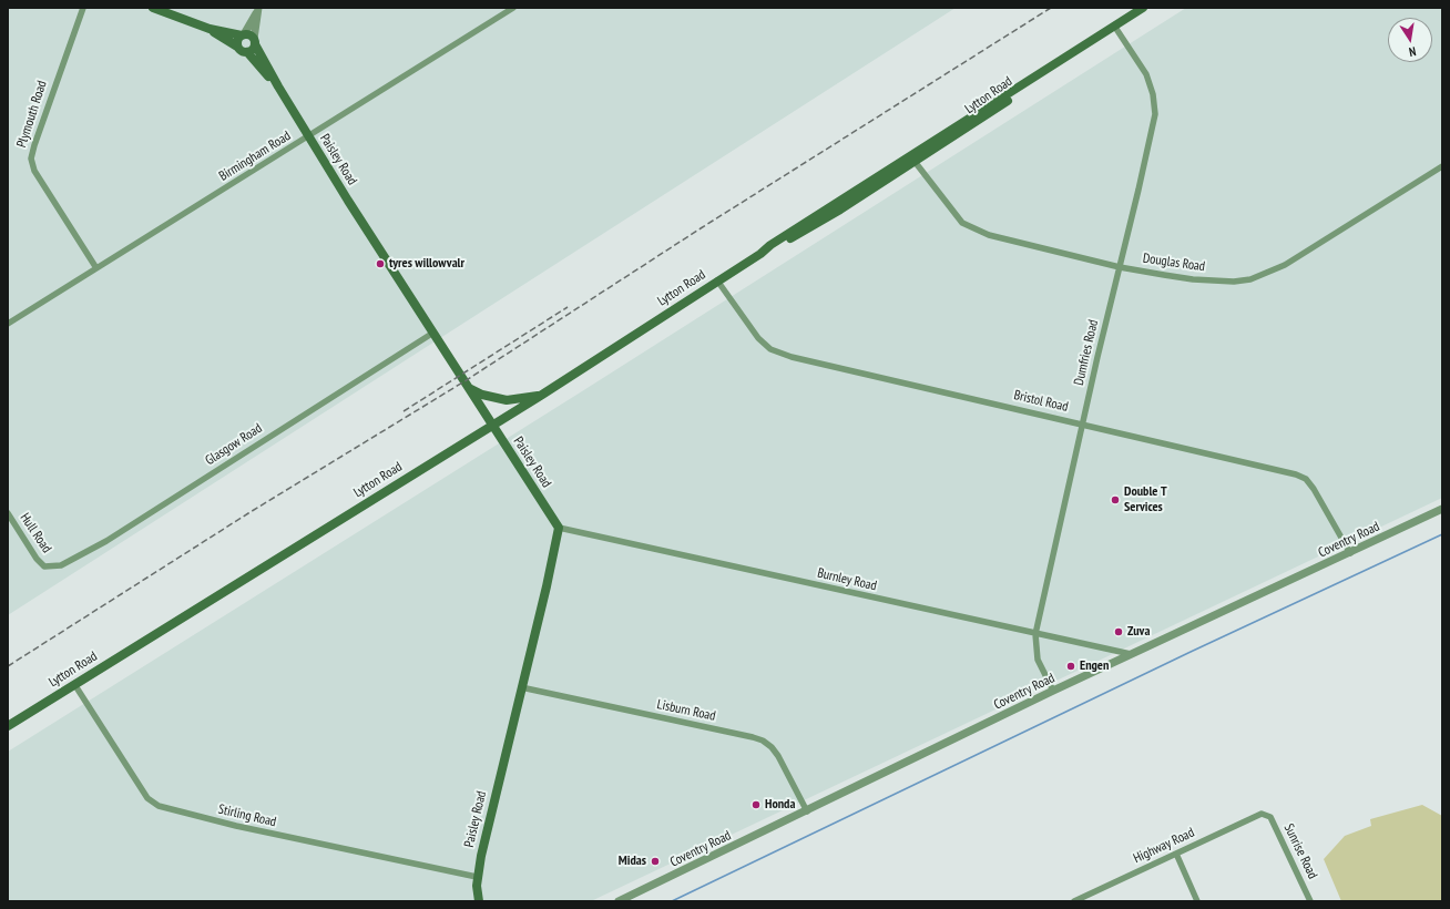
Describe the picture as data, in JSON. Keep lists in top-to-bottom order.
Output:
{
  "streets": {
    "main road": ["Lytton Road", "Paisley Road"],
    "street": [
      "Plymouth Road",
      "Birmingham Road",
      "Douglas Road",
      "Dumfries Road",
      "Bristol Road",
      "Glasgow Road",
      "Hull Road",
      "Coventry Road",
      "Burnley Road",
      "Lisburn Road",
      "Stirling Road",
      "Highway Road",
      "Sunrise Road"
    ]
  },
  "crossings": [
    ["Lytton Road", "Paisley Road"],
    ["Lytton Road", "Douglas Road"],
    ["Lytton Road", "Dumfries Road"],
    ["Lytton Road", "Bristol Road"],
    ["Lytton Road", "Stirling Road"],
    ["Plymouth Road", "Birmingham Road"],
    ["Birmingham Road", "Paisley Road"],
    ["Paisley Road", "Glasgow Road"],
    ["Paisley Road", "Burnley Road"],
    ["Paisley Road", "Lisburn Road"],
    ["Paisley Road", "Stirling Road"],
    ["Douglas Road", "Dumfries Road"],
    ["Dumfries Road", "Bristol Road"],
    ["Dumfries Road", "Coventry Road"],
    ["Dumfries Road", "Burnley Road"],
    ["Bristol Road", "Coventry Road"],
    ["Glasgow Road", "Hull Road"],
    ["Coventry Road", "Burnley Road"],
    ["Coventry Road", "Lisburn Road"],
    ["Highway Road", "Sunrise Road"]
  ],
  "places": [
    "tyres willowvalr",
    "Double T Services",
    "Zuva",
    "Engen",
    "Honda",
    "Midas"
  ],
  "north": "bottom"
}
